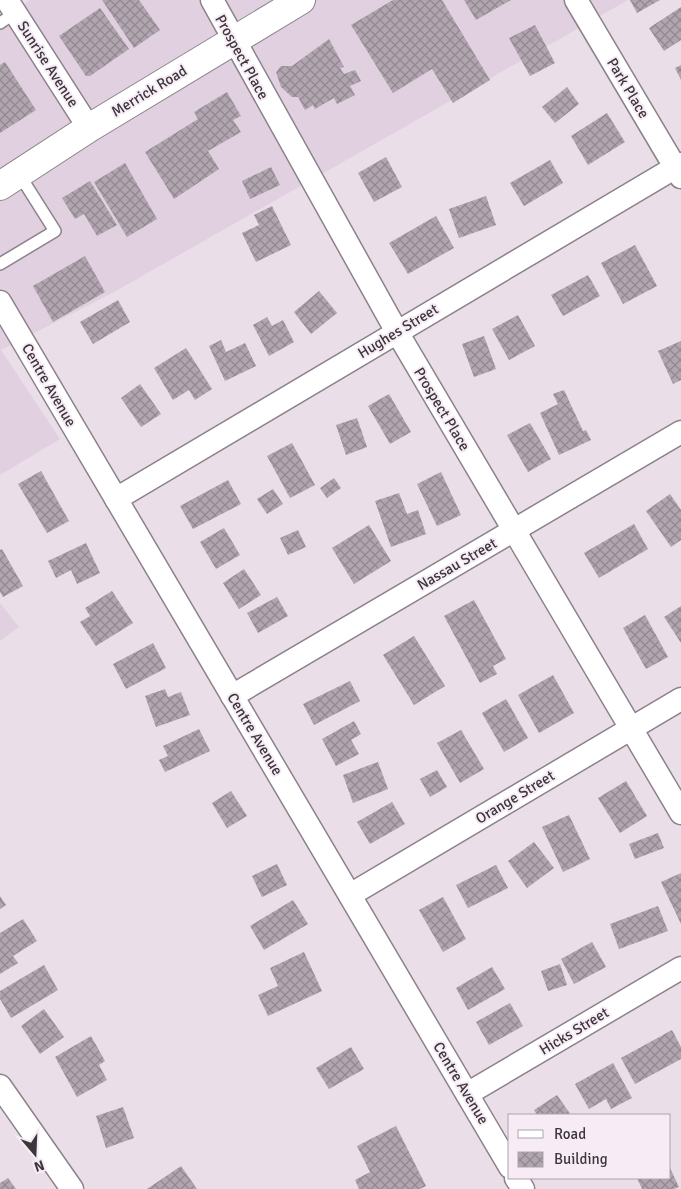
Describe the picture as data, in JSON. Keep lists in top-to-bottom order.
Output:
{
  "streets": {
    "main road": ["Merrick Road"],
    "street": [
      "Prospect Place",
      "Sunrise Avenue",
      "Park Place",
      "Hughes Street",
      "Centre Avenue",
      "Nassau Street",
      "Orange Street",
      "Hicks Street"
    ]
  },
  "crossings": [
    ["Prospect Place", "Merrick Road"],
    ["Prospect Place", "Hughes Street"],
    ["Prospect Place", "Nassau Street"],
    ["Prospect Place", "Orange Street"],
    ["Sunrise Avenue", "Merrick Road"],
    ["Park Place", "Hughes Street"],
    ["Hughes Street", "Centre Avenue"],
    ["Centre Avenue", "Nassau Street"],
    ["Centre Avenue", "Orange Street"],
    ["Centre Avenue", "Hicks Street"]
  ],
  "legend": ["Road", "Building"],
  "north": "bottom"
}
